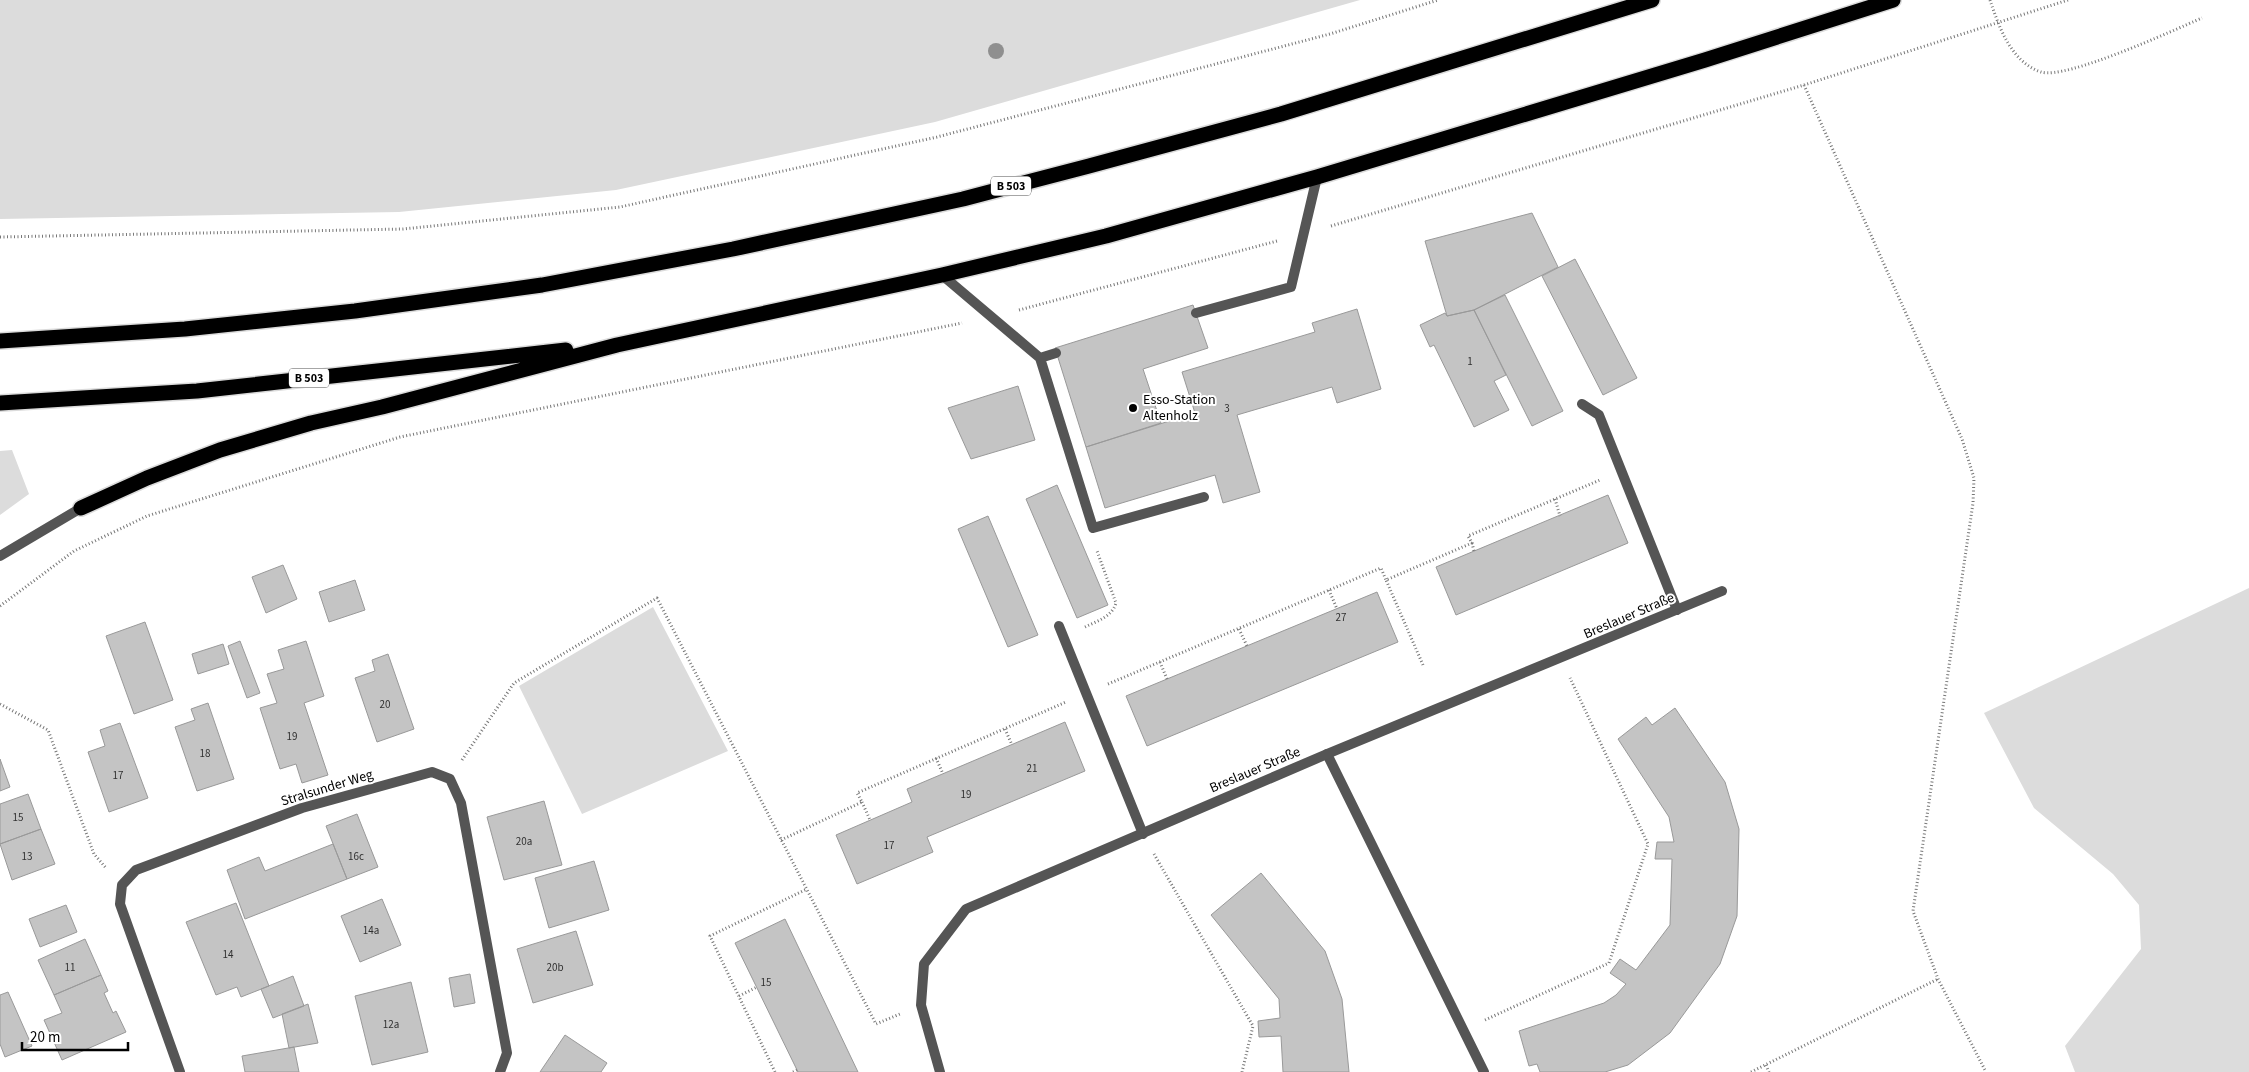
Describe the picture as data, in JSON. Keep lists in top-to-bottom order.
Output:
{
  "streets": {
    "highway": ["B 503"],
    "street": ["Breslauer Straße", "Stralsunder Weg"]
  },
  "places": ["Esso-Station Altenholz"],
  "house_numbers": [
    "1",
    "3",
    "27",
    "20",
    "19",
    "18",
    "21",
    "17",
    "19",
    "15",
    "20a",
    "17",
    "13",
    "16c",
    "14a",
    "14",
    "11",
    "20b",
    "15",
    "12a"
  ],
  "scale_bar": "20 m"
}
